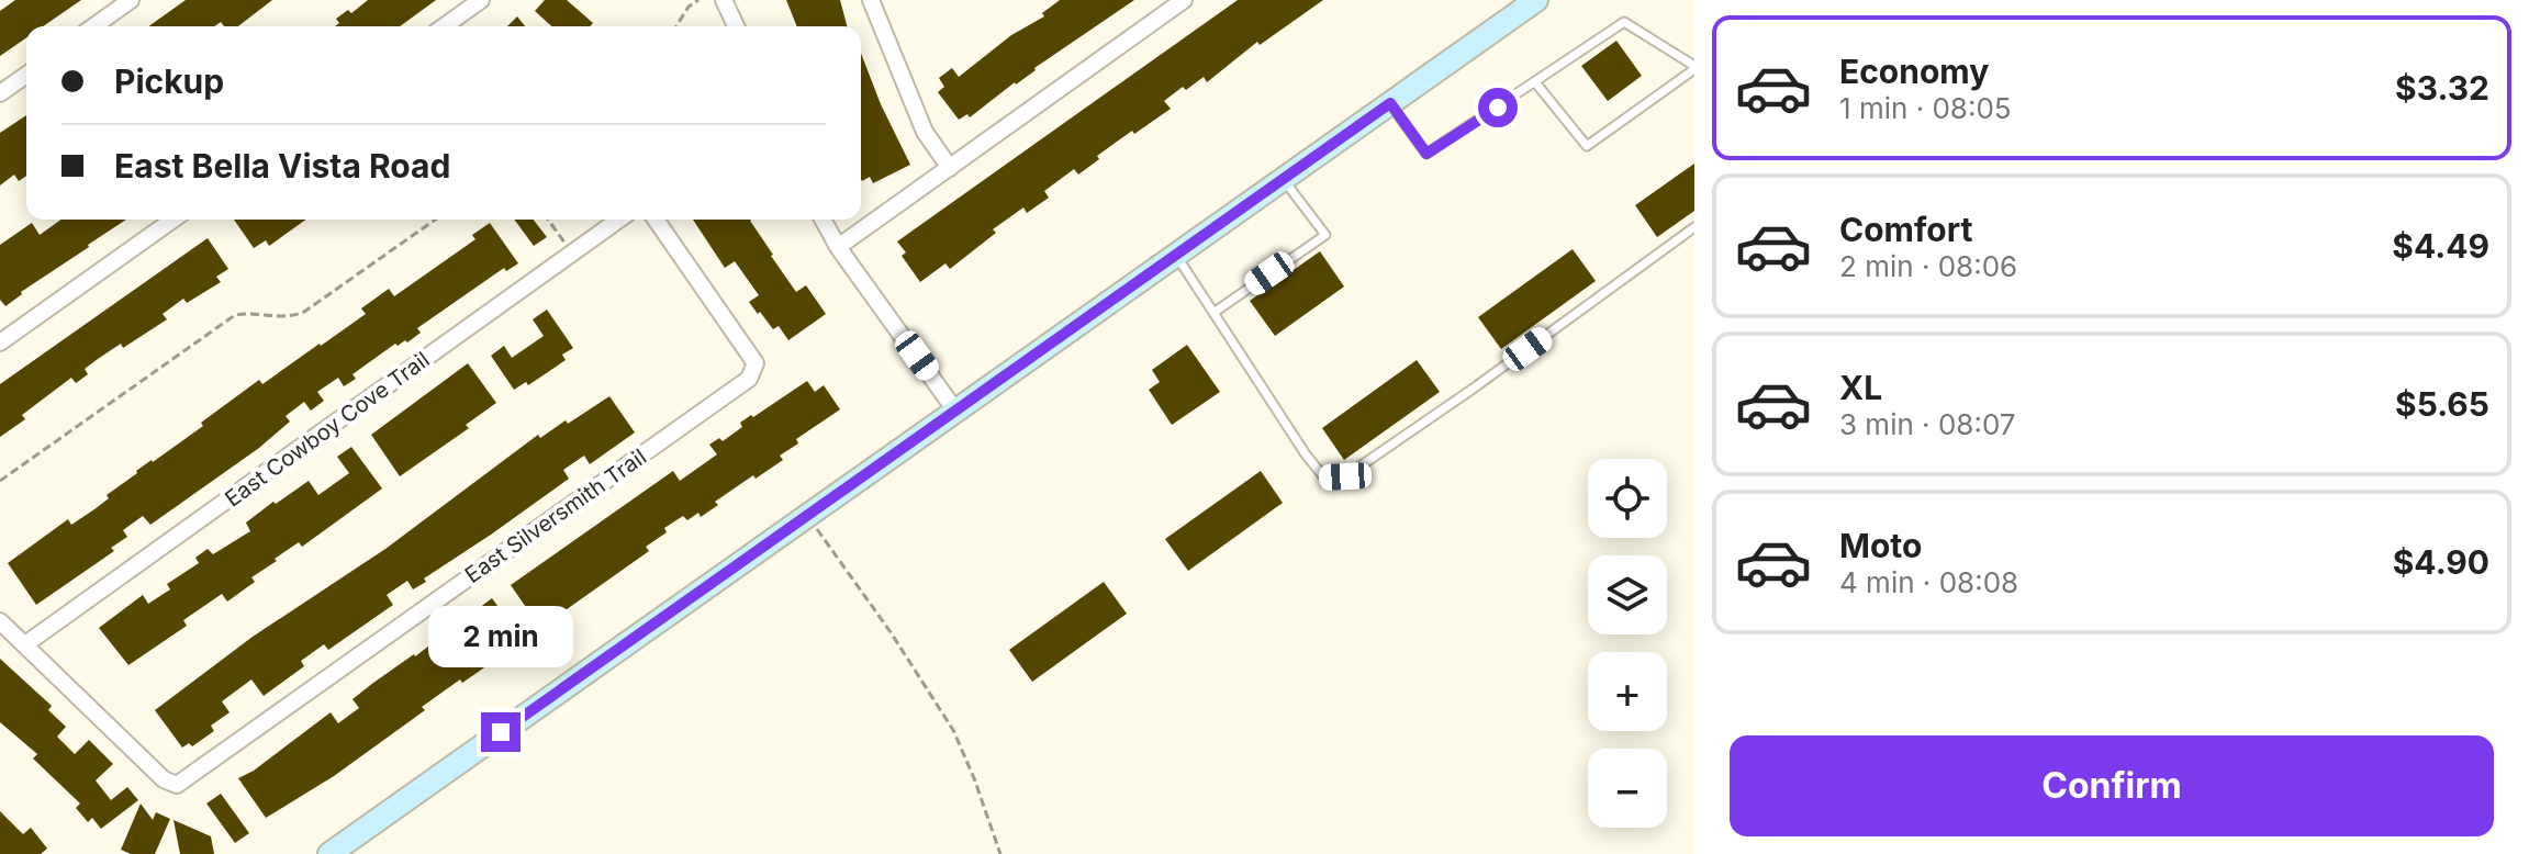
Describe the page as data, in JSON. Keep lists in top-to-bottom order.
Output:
{
  "streets": {
    "street": ["East Cowboy Cove Trail", "East Silversmith Trail"]
  },
  "crossings": [
    ["East Cowboy Cove Trail", "East Silversmith Trail"]
  ],
  "page": {
    "list": [
      {
        "name": "Economy",
        "note": "1 min · 08:05",
        "value": "$3.32"
      },
      {
        "name": "Comfort",
        "note": "2 min · 08:06",
        "value": "$4.49"
      },
      {
        "name": "XL",
        "note": "3 min · 08:07",
        "value": "$5.65"
      },
      {
        "name": "Moto",
        "note": "4 min · 08:08",
        "value": "$4.90"
      }
    ],
    "banner": ["Pickup", "East Bella Vista Road"],
    "map_buttons": ["+", "−"],
    "bubble": "2 min",
    "buttons": "Confirm"
  }
}
